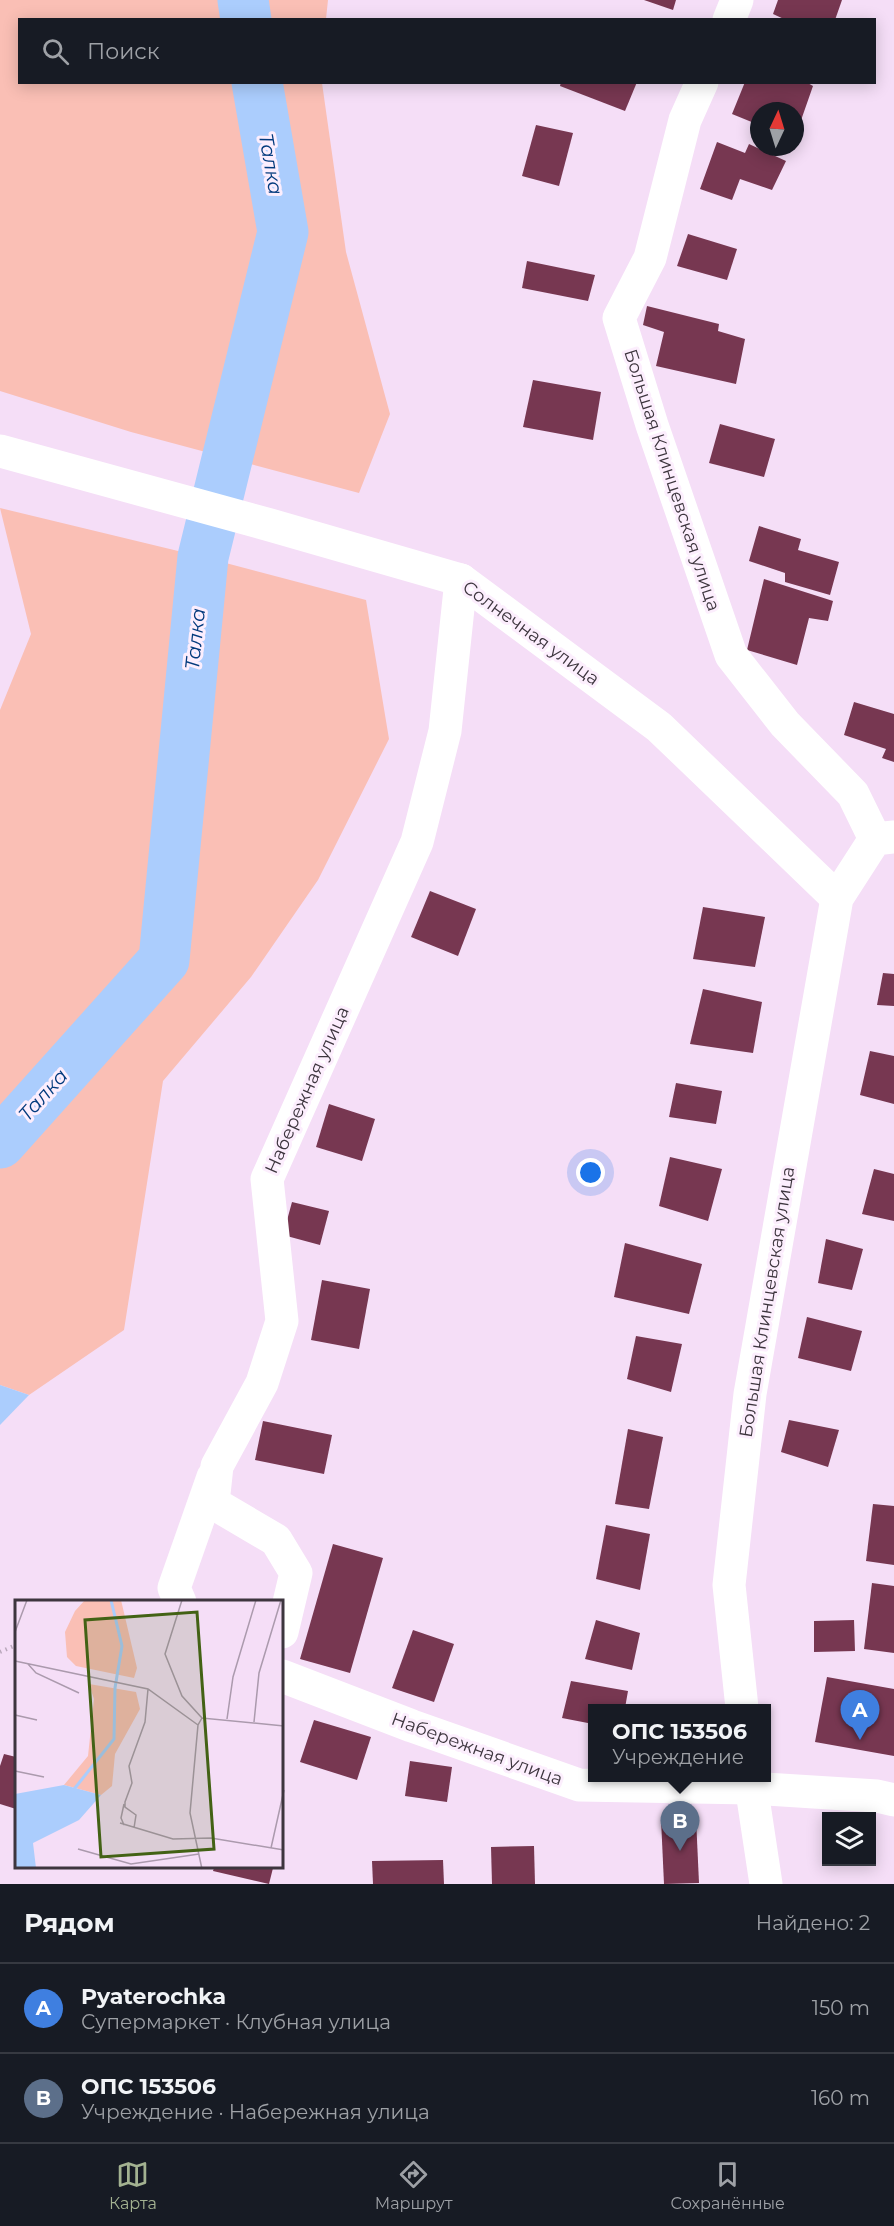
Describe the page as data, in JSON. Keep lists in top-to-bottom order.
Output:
{
  "streets": {
    "street": ["Большая Клинцевская улица", "Солнечная улица", "Набережная улица"]
  },
  "crossings": [
    ["Большая Клинцевская улица", "Солнечная улица"],
    ["Солнечная улица", "Набережная улица"]
  ],
  "water": ["Талка"],
  "north": "top",
  "page": {
    "search": "Поиск",
    "pins": ["A", "B"],
    "popup": ["ОПС 153506", "Учреждение"],
    "heading": ["Рядом", "Найдено: 2"],
    "list": [
      {
        "mark": "A",
        "name": "Pyaterochka",
        "note": "Супермаркет · Клубная улица",
        "value": "150 m"
      },
      {
        "mark": "B",
        "name": "ОПС 153506",
        "note": "Учреждение · Набережная улица",
        "value": "160 m"
      }
    ],
    "nav": ["Карта", "Маршрут", "Сохранённые"]
  }
}
